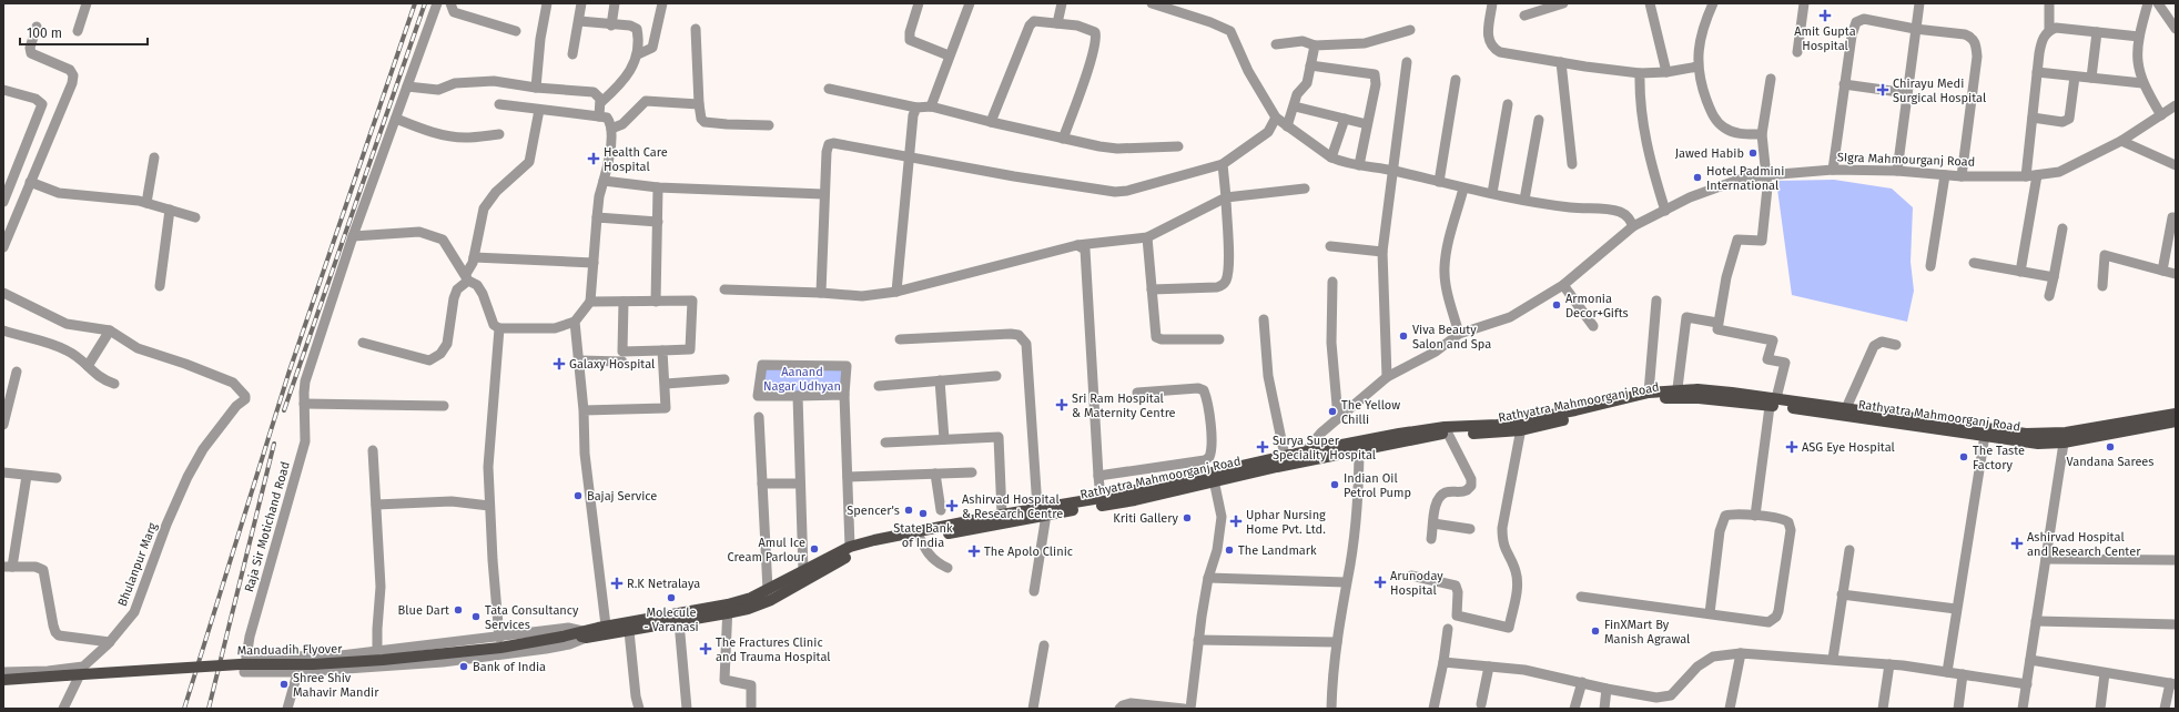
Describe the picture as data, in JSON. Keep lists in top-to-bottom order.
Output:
{
  "streets": {
    "main road": ["Rathyatra Mahmoorganj Road", "Manduadih Flyover"],
    "street": ["SIgra Mahmourganj Road", "Raja Sir Motichand Road", "Bhulanpur Marg"]
  },
  "crossings": [
    ["SIgra Mahmourganj Road", "Rathyatra Mahmoorganj Road"],
    ["Rathyatra Mahmoorganj Road", "Manduadih Flyover"]
  ],
  "parks": ["Aanand Nagar Udhyan"],
  "places": {
    "health": [
      "Amit Gupta Hospital",
      "Chirayu Medi Surgical Hospital",
      "Health Care Hospital",
      "Galaxy Hospital",
      "Sri Ram Hospital & Maternity Centre",
      "Surya Super Speciality Hospital",
      "ASG Eye Hospital",
      "Ashirvad Hospital & Research Centre",
      "Uphar Nursing Home Pvt. Ltd.",
      "Ashirvad Hospital and Research Center",
      "The Apolo Clinic",
      "Arunoday Hospital",
      "R.K Netralaya",
      "The Fractures Clinic and Trauma Hospital"
    ],
    "other": [
      "Jawed Habib",
      "Hotel Padmini International",
      "Armonia Decor+Gifts",
      "Viva Beauty Salon and Spa",
      "The Yellow Chilli",
      "Vandana Sarees",
      "The Taste Factory",
      "Indian Oil Petrol Pump",
      "Bajaj Service",
      "Spencer's",
      "State Bank of India",
      "Kriti Gallery",
      "Amul Ice Cream Parlour",
      "The Landmark",
      "Molecule - Varanasi",
      "Blue Dart",
      "Tata Consultancy Services",
      "FinXMart By Manish Agrawal",
      "Bank of India",
      "Shree Shiv Mahavir Mandir"
    ]
  },
  "scale_bar": "100 m"
}
